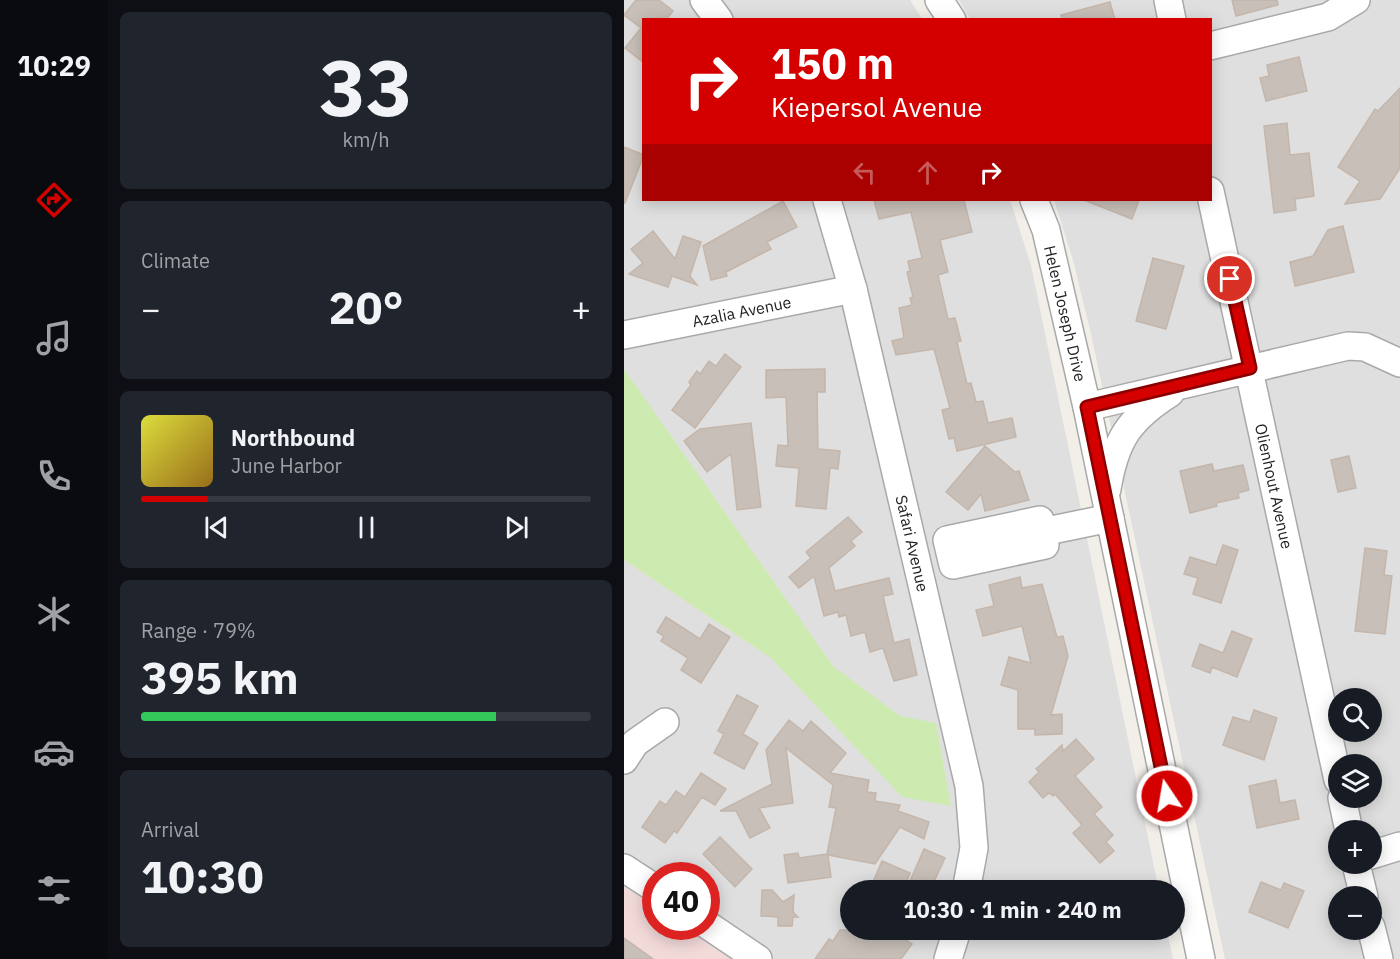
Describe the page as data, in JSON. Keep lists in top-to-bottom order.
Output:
{
  "streets": {
    "street": [
      "Azalia Avenue",
      "Helen Joseph Drive",
      "Olienhout Avenue",
      "Safari Avenue"
    ]
  },
  "crossings": [
    ["Azalia Avenue", "Safari Avenue"]
  ],
  "page": {
    "tabs": "10:29",
    "tile": [
      ["33", "km/h"],
      "Climate",
      ["Range · 79%", "395 km"],
      ["Arrival", "10:30"]
    ],
    "turn": ["150 m", "Kiepersol Avenue"],
    "heat": ["−", "20°", "+"],
    "song": ["Northbound", "June Harbor"],
    "map_buttons": ["+", "−"],
    "limit": "40",
    "trip": "10:30 · 1 min · 240 m"
  }
}
